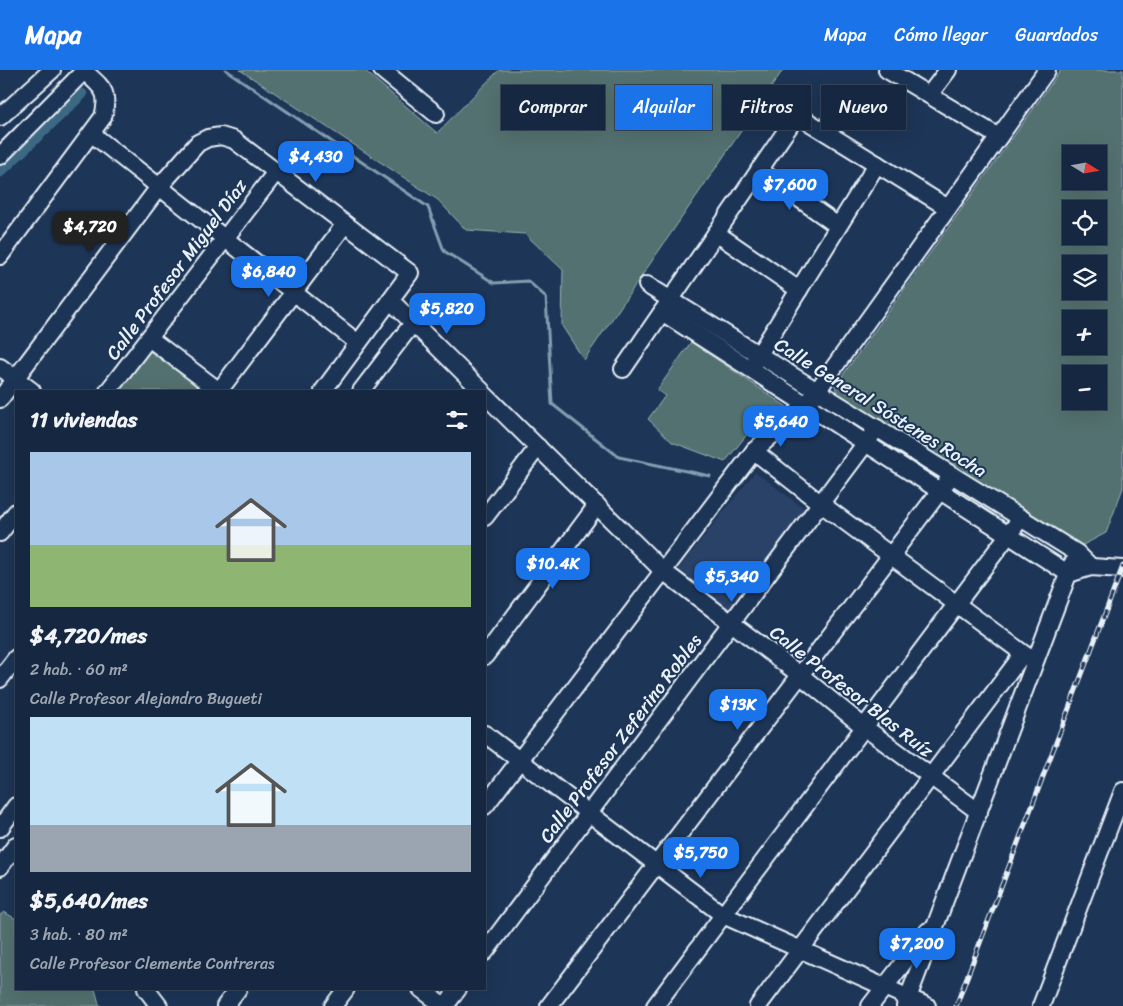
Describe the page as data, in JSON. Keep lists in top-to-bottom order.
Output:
{
  "streets": {
    "street": [
      "Calle Profesor Miguel Díaz",
      "Calle General Sóstenes Rocha",
      "Calle Profesor Blas Ruíz",
      "Calle Profesor Zeferino Robles"
    ]
  },
  "crossings": [
    ["Calle General Sóstenes Rocha", "Calle Profesor Zeferino Robles"],
    ["Calle Profesor Blas Ruíz", "Calle Profesor Zeferino Robles"]
  ],
  "north": "right",
  "page": {
    "header": "Mapa",
    "nav": ["Mapa", "Cómo llegar", "Guardados"],
    "chip": [
      "Comprar",
      "Alquilar",
      "Filtros",
      "Nuevo"
    ],
    "price": [
      "$4,430",
      "$7,600",
      "$4,720",
      "$6,840",
      "$5,820",
      "$5,640",
      "$10.4K",
      "$5,340",
      "$13K",
      "$5,750",
      "$7,200"
    ],
    "map_buttons": ["+", "−"],
    "heading": "11 viviendas",
    "list": [
      {
        "name": "$4,720/mes",
        "note": "2 hab. · 60 m² · Calle Profesor Alejandro Bugueti"
      },
      {
        "name": "$5,640/mes",
        "note": "3 hab. · 80 m² · Calle Profesor Clemente Contreras"
      }
    ]
  }
}
